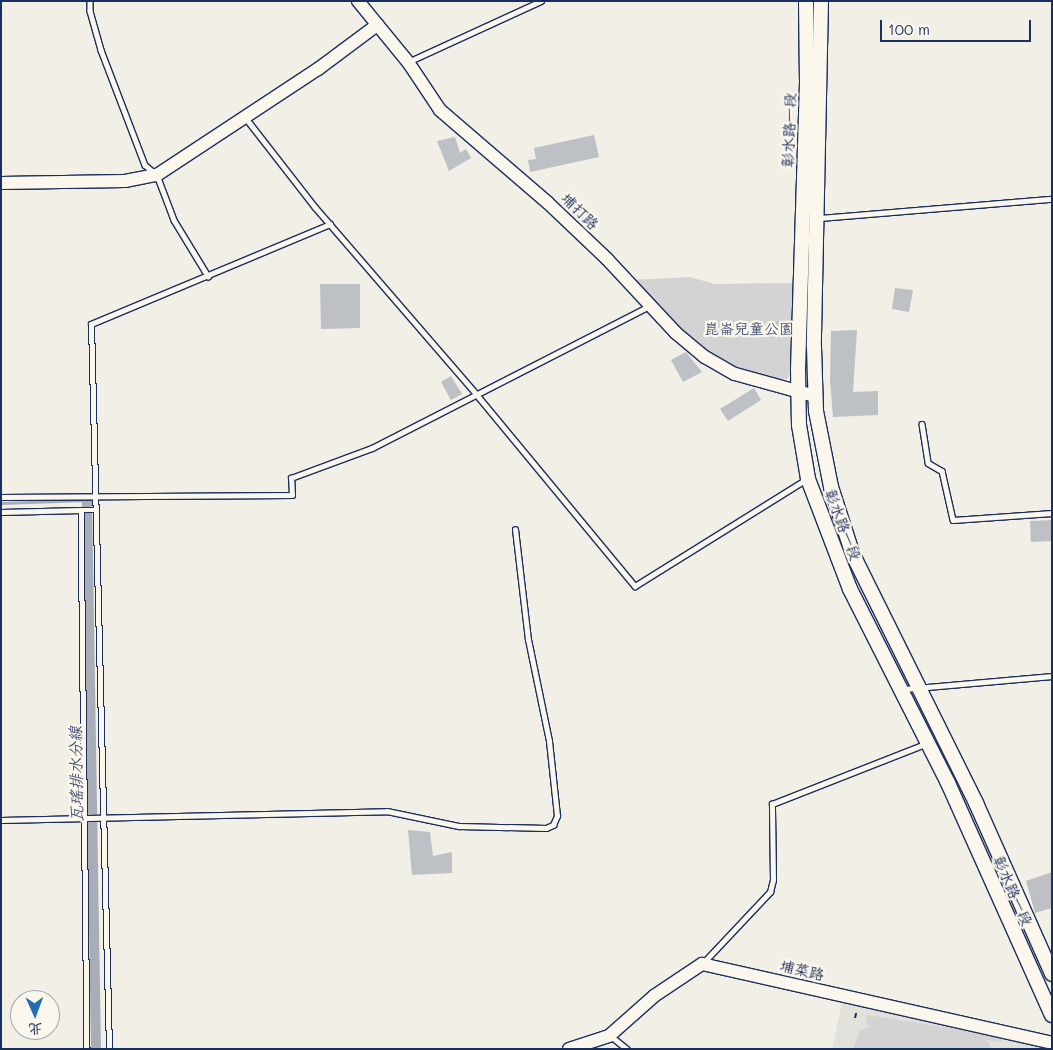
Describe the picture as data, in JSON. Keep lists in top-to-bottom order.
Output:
{
  "streets": {
    "main road": ["彰水路一段"],
    "street": ["埔打路", "埔菜路"]
  },
  "crossings": [
    ["彰水路一段", "埔打路"]
  ],
  "water": ["瓦瑤排水分線"],
  "parks": ["崑崙兒童公園"],
  "scale_bar": "100 m",
  "north": "bottom"
}
